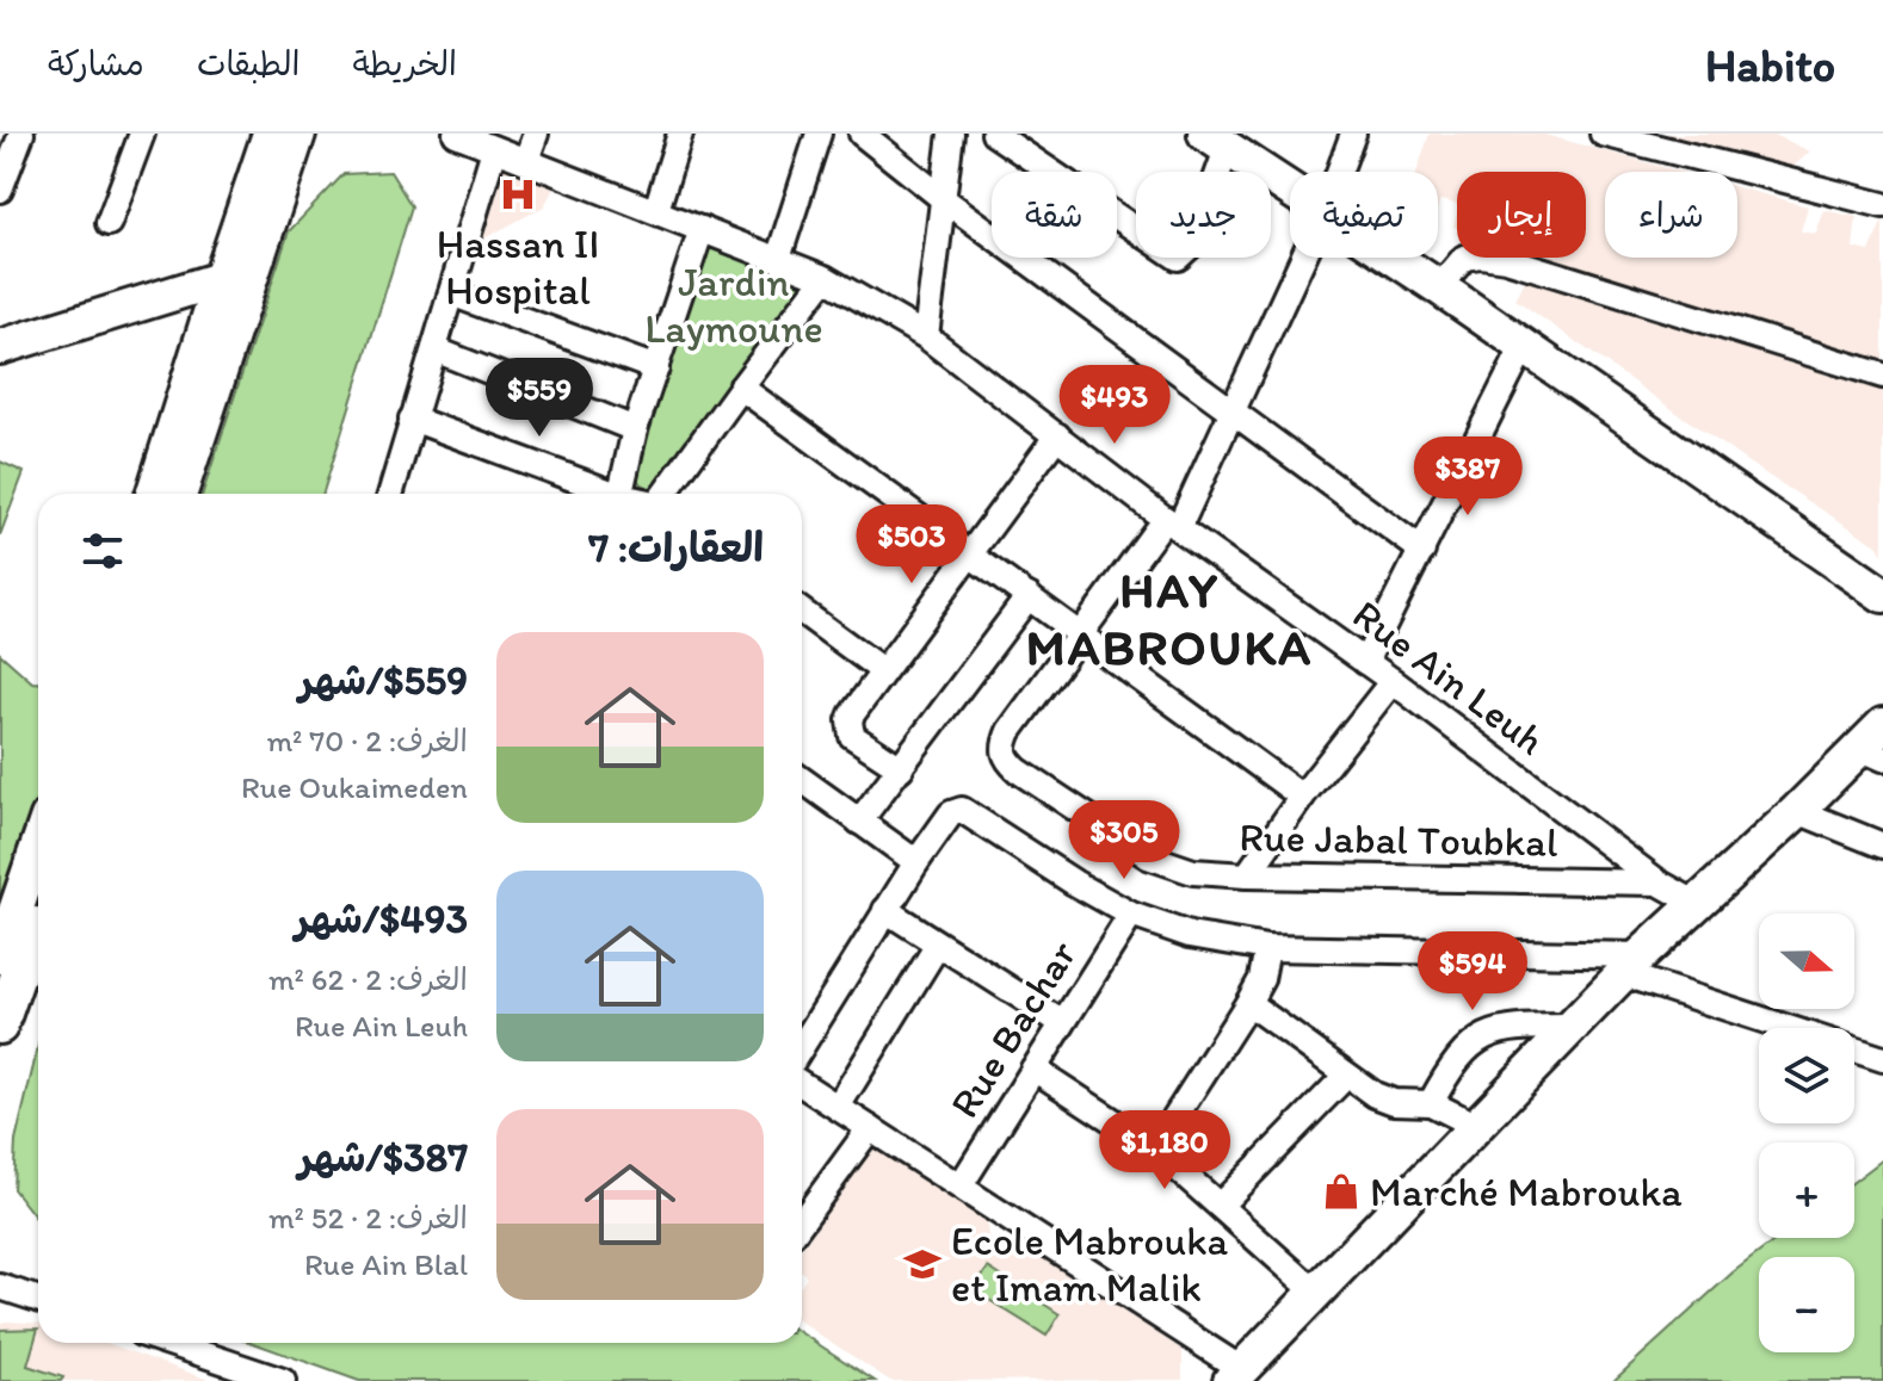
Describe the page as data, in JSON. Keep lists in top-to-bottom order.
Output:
{
  "streets": {
    "street": ["Rue Ain Leuh", "Rue Jabal Toubkal", "Rue Bachar"]
  },
  "crossings": [
    ["Rue Ain Leuh", "Rue Jabal Toubkal"]
  ],
  "districts": ["HAY MABROUKA"],
  "parks": ["Jardin Laymoune"],
  "places": {
    "hospital": ["Hassan II Hospital"],
    "shop": ["Marché Mabrouka"],
    "school or university": ["Ecole Mabrouka et Imam Malik"]
  },
  "north": "right",
  "page": {
    "header": "Habito",
    "nav": ["الخريطة", "الطبقات", "مشاركة"],
    "chip": [
      "شراء",
      "إيجار",
      "تصفية",
      "جديد",
      "شقة"
    ],
    "price": [
      "$559",
      "$493",
      "$387",
      "$503",
      "$305",
      "$594",
      "$1,180"
    ],
    "heading": "العقارات: 7",
    "list": [
      {
        "name": "$559/شهر",
        "note": "الغرف: 2 · 70 m² · Rue Oukaimeden"
      },
      {
        "name": "$493/شهر",
        "note": "الغرف: 2 · 62 m² · Rue Ain Leuh"
      },
      {
        "name": "$387/شهر",
        "note": "الغرف: 2 · 52 m² · Rue Ain Blal"
      }
    ],
    "map_buttons": ["+", "−"]
  }
}
